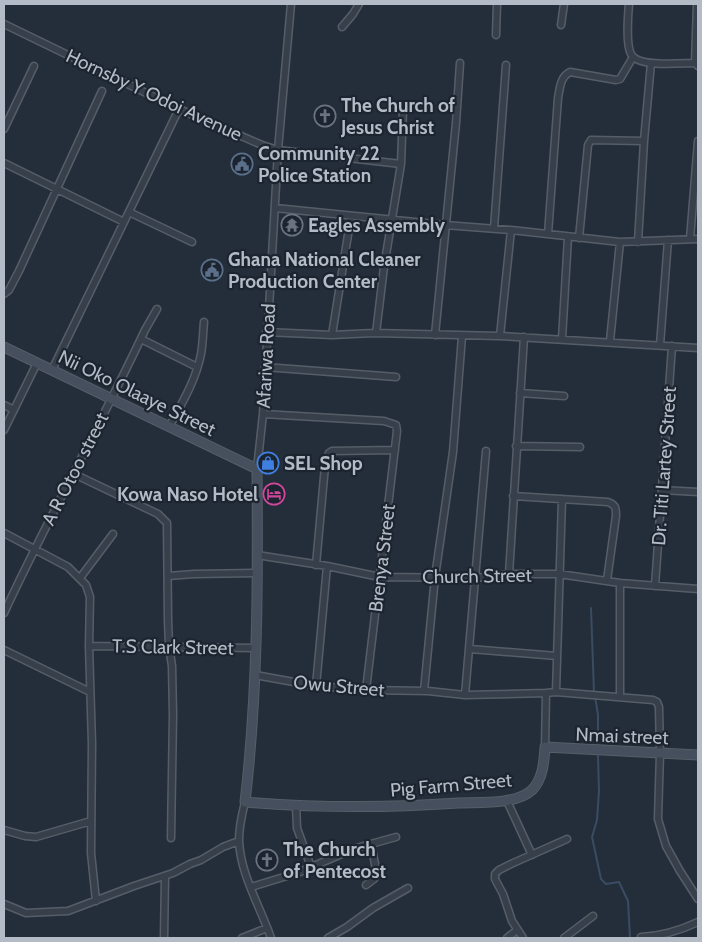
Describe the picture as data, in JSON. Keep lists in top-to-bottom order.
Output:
{
  "streets": {
    "street": [
      "Hornsby Y Odoi Avenue",
      "Afariwa Road",
      "Nii Oko Olaaye Street",
      "Dr. Titi Lartey Street",
      "A R Otoo street",
      "Brenya Street",
      "Church Street",
      "T.S Clark Street",
      "Owu Street",
      "Nmai street",
      "Pig Farm Street"
    ]
  },
  "crossings": [
    ["Hornsby Y Odoi Avenue", "Afariwa Road"],
    ["Afariwa Road", "Nii Oko Olaaye Street"],
    ["Afariwa Road", "Brenya Street"],
    ["Nii Oko Olaaye Street", "A R Otoo street"],
    ["Dr. Titi Lartey Street", "Church Street"],
    ["Brenya Street", "Church Street"],
    ["Brenya Street", "Owu Street"],
    ["Nmai street", "Pig Farm Street"]
  ],
  "places": {
    "church": ["The Church of Jesus Christ", "The Church of Pentecost"],
    "public building": ["Community 22 Police Station", "Ghana National Cleaner Production Center"],
    "temple": ["Eagles Assembly"],
    "shop": ["SEL Shop"],
    "hotel": ["Kowa Naso Hotel"]
  }
}
